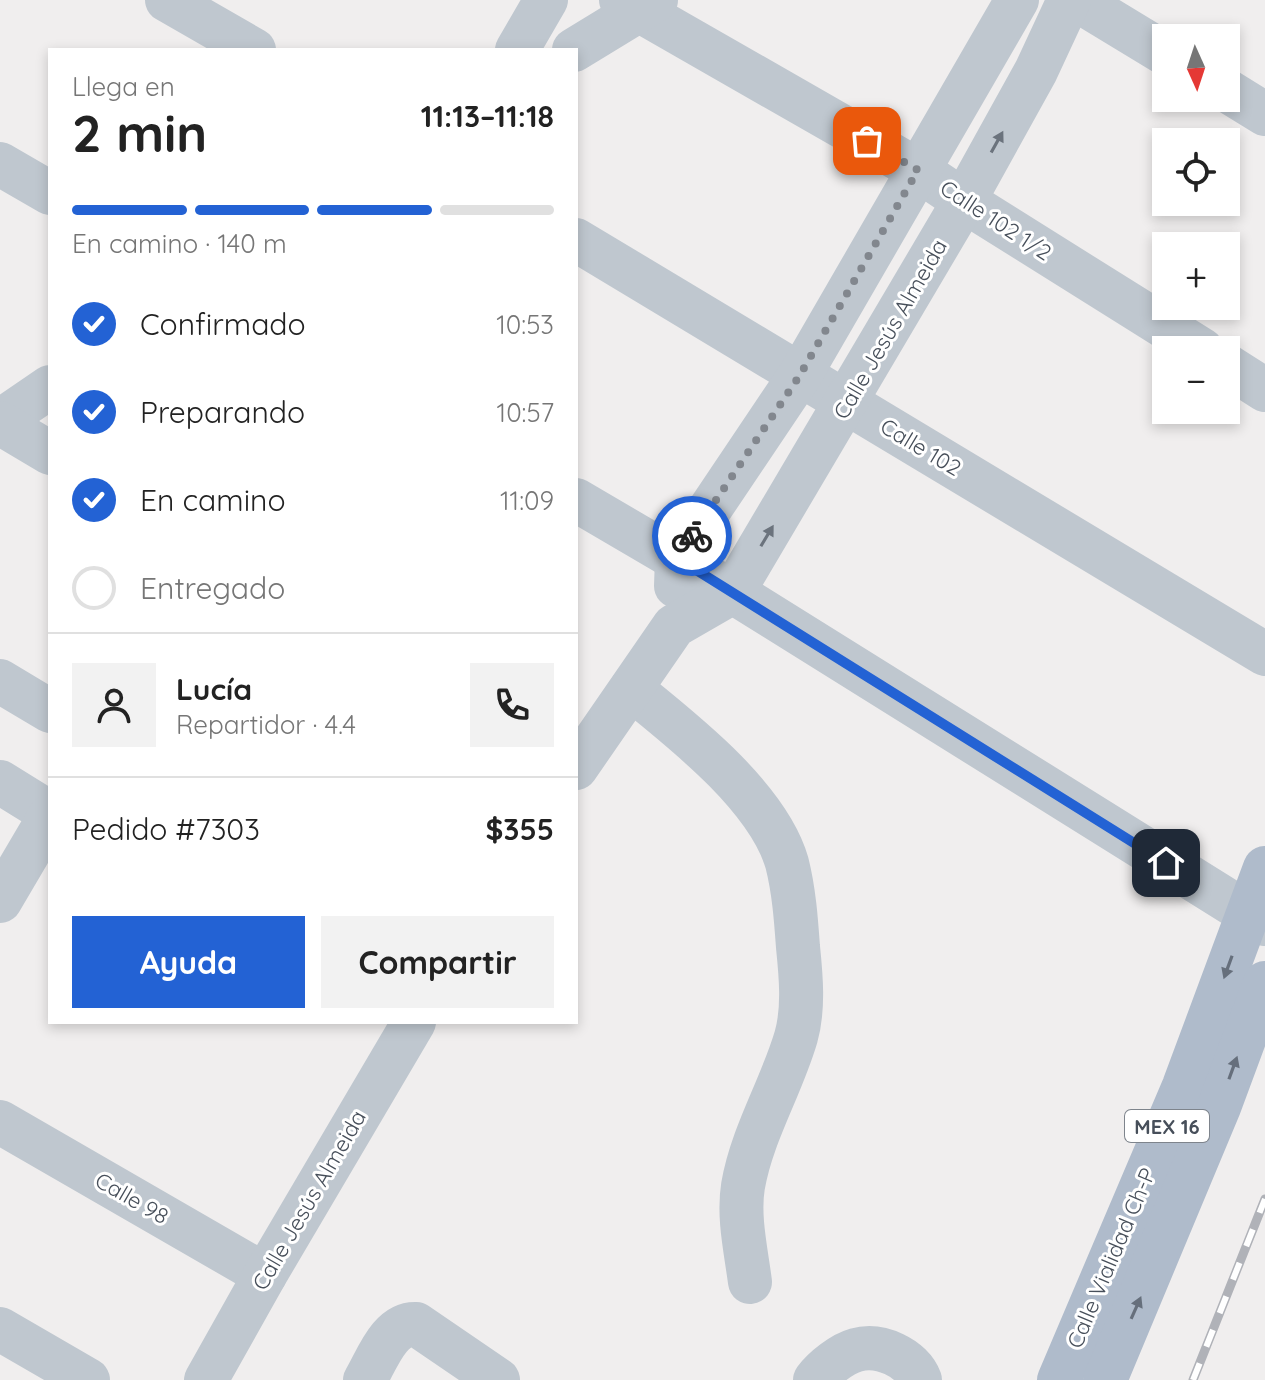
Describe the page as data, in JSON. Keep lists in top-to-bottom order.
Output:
{
  "streets": {
    "main road": ["MEX 16", "Calle Vialidad Ch-P"],
    "street": [
      "Calle 102 1/2",
      "Calle Jesús Almeida",
      "Calle 102",
      "Calle 98"
    ]
  },
  "crossings": [
    ["Calle 102 1/2", "Calle Jesús Almeida"],
    ["Calle Jesús Almeida", "Calle 102"],
    ["Calle Jesús Almeida", "Calle 98"]
  ],
  "north": "bottom",
  "page": {
    "map_buttons": ["+", "−"],
    "heading": ["2 min", "Llega en", "11:13–11:18"],
    "panel": [
      "Lucía",
      "Repartidor · 4.4",
      "Pedido #7303",
      "$355"
    ],
    "bar": "En camino · 140 m",
    "list": [
      ["Confirmado", "10:53"],
      ["Preparando", "10:57"],
      ["En camino", "11:09"],
      "Entregado"
    ],
    "buttons": ["Ayuda", "Compartir"]
  }
}
